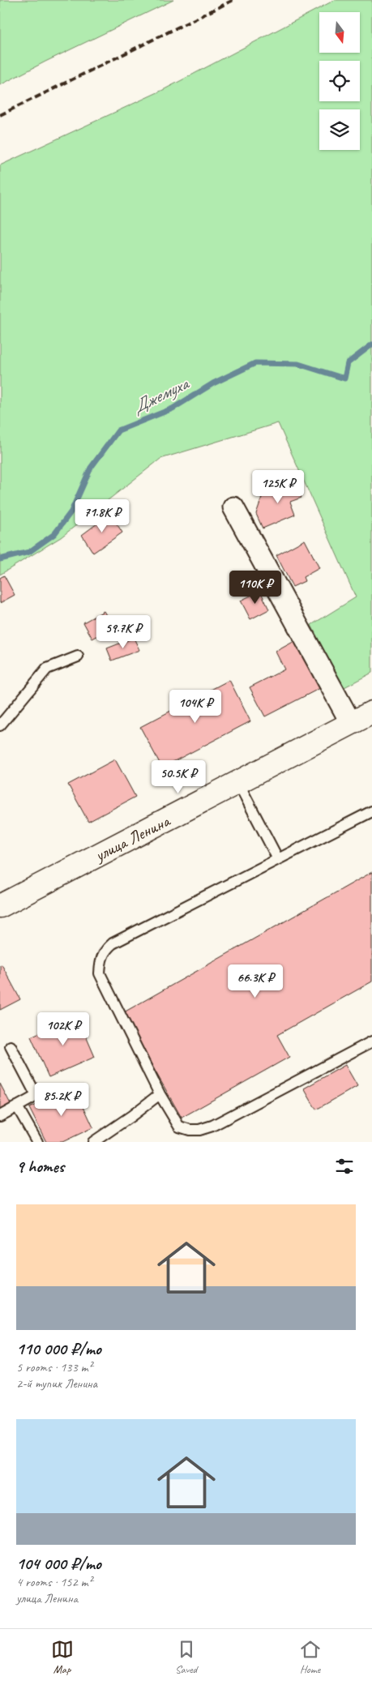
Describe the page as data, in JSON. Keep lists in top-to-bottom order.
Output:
{
  "streets": {
    "main road": ["улица Ленина"]
  },
  "water": ["Джемуха"],
  "north": "bottom",
  "page": {
    "price": [
      "125K ₽",
      "71.8K ₽",
      "110K ₽",
      "59.7K ₽",
      "104K ₽",
      "50.5K ₽",
      "66.3K ₽",
      "102K ₽",
      "85.2K ₽"
    ],
    "heading": "9 homes",
    "list": [
      {
        "name": "110 000 ₽/mo",
        "note": "5 rooms · 133 m² · 2-й тупик Ленина"
      },
      {
        "name": "104 000 ₽/mo",
        "note": "4 rooms · 152 m² · улица Ленина"
      }
    ],
    "tabs": ["Map", "Saved", "Home"]
  }
}
